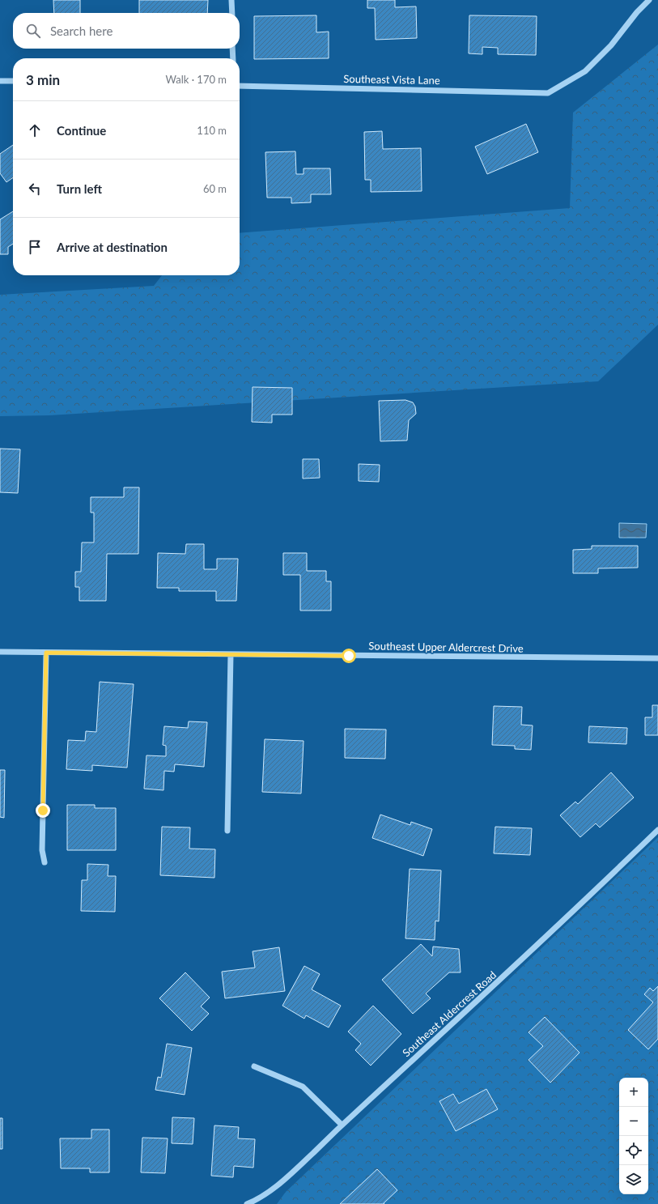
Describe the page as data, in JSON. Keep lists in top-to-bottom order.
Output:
{
  "streets": {
    "street": ["Southeast Vista Lane", "Southeast Upper Aldercrest Drive", "Southeast Aldercrest Road"]
  },
  "page": {
    "search": "Search here",
    "heading": ["3 min", "Walk · 170 m"],
    "list": [
      ["Continue", "110 m"],
      ["Turn left", "60 m"],
      "Arrive at destination"
    ],
    "map_buttons": ["+", "−"]
  }
}
